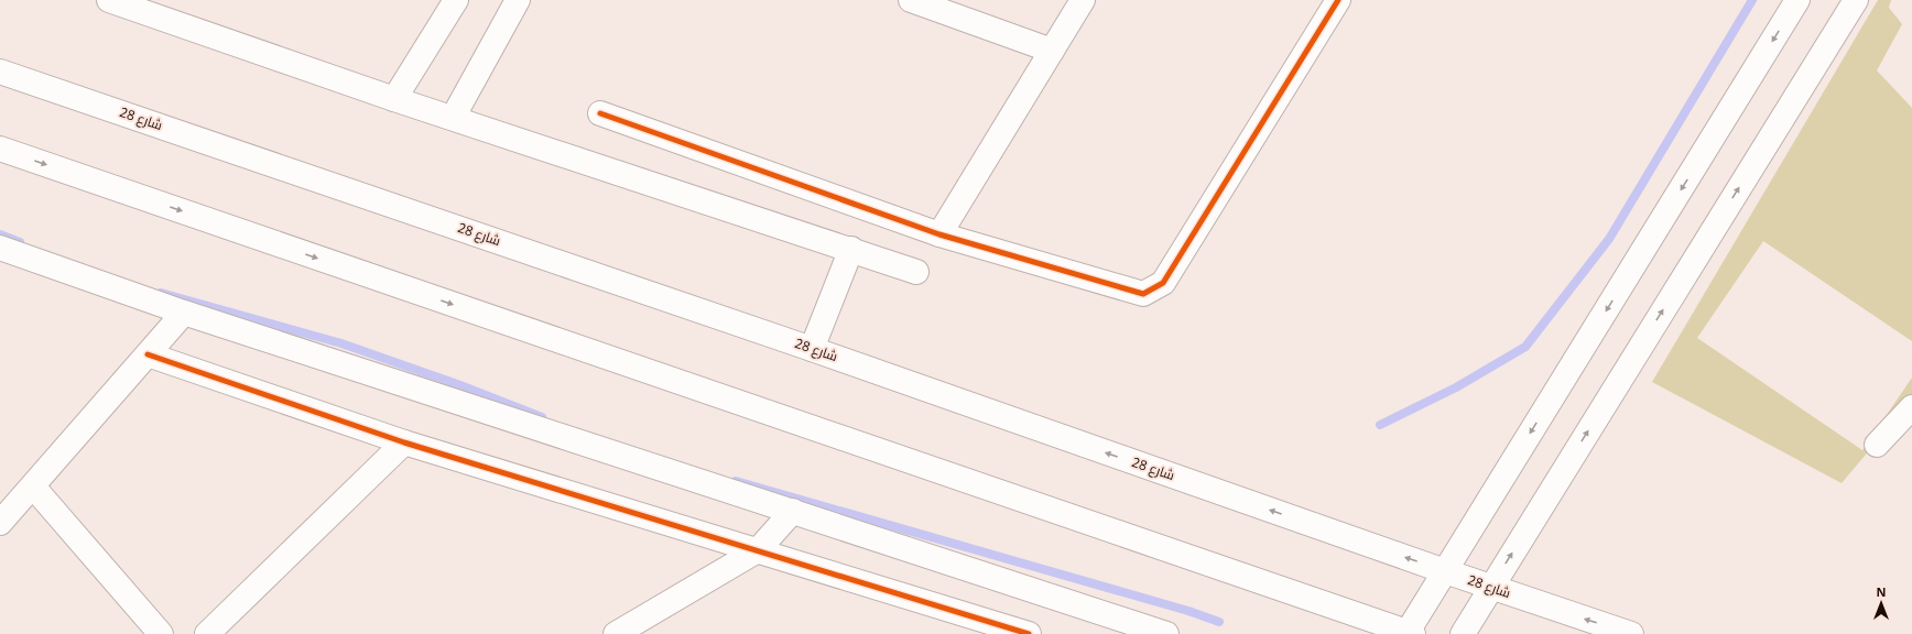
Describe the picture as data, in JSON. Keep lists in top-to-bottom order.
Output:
{
  "streets": {
    "main road": ["شارع 28"]
  },
  "north": "top"
}
